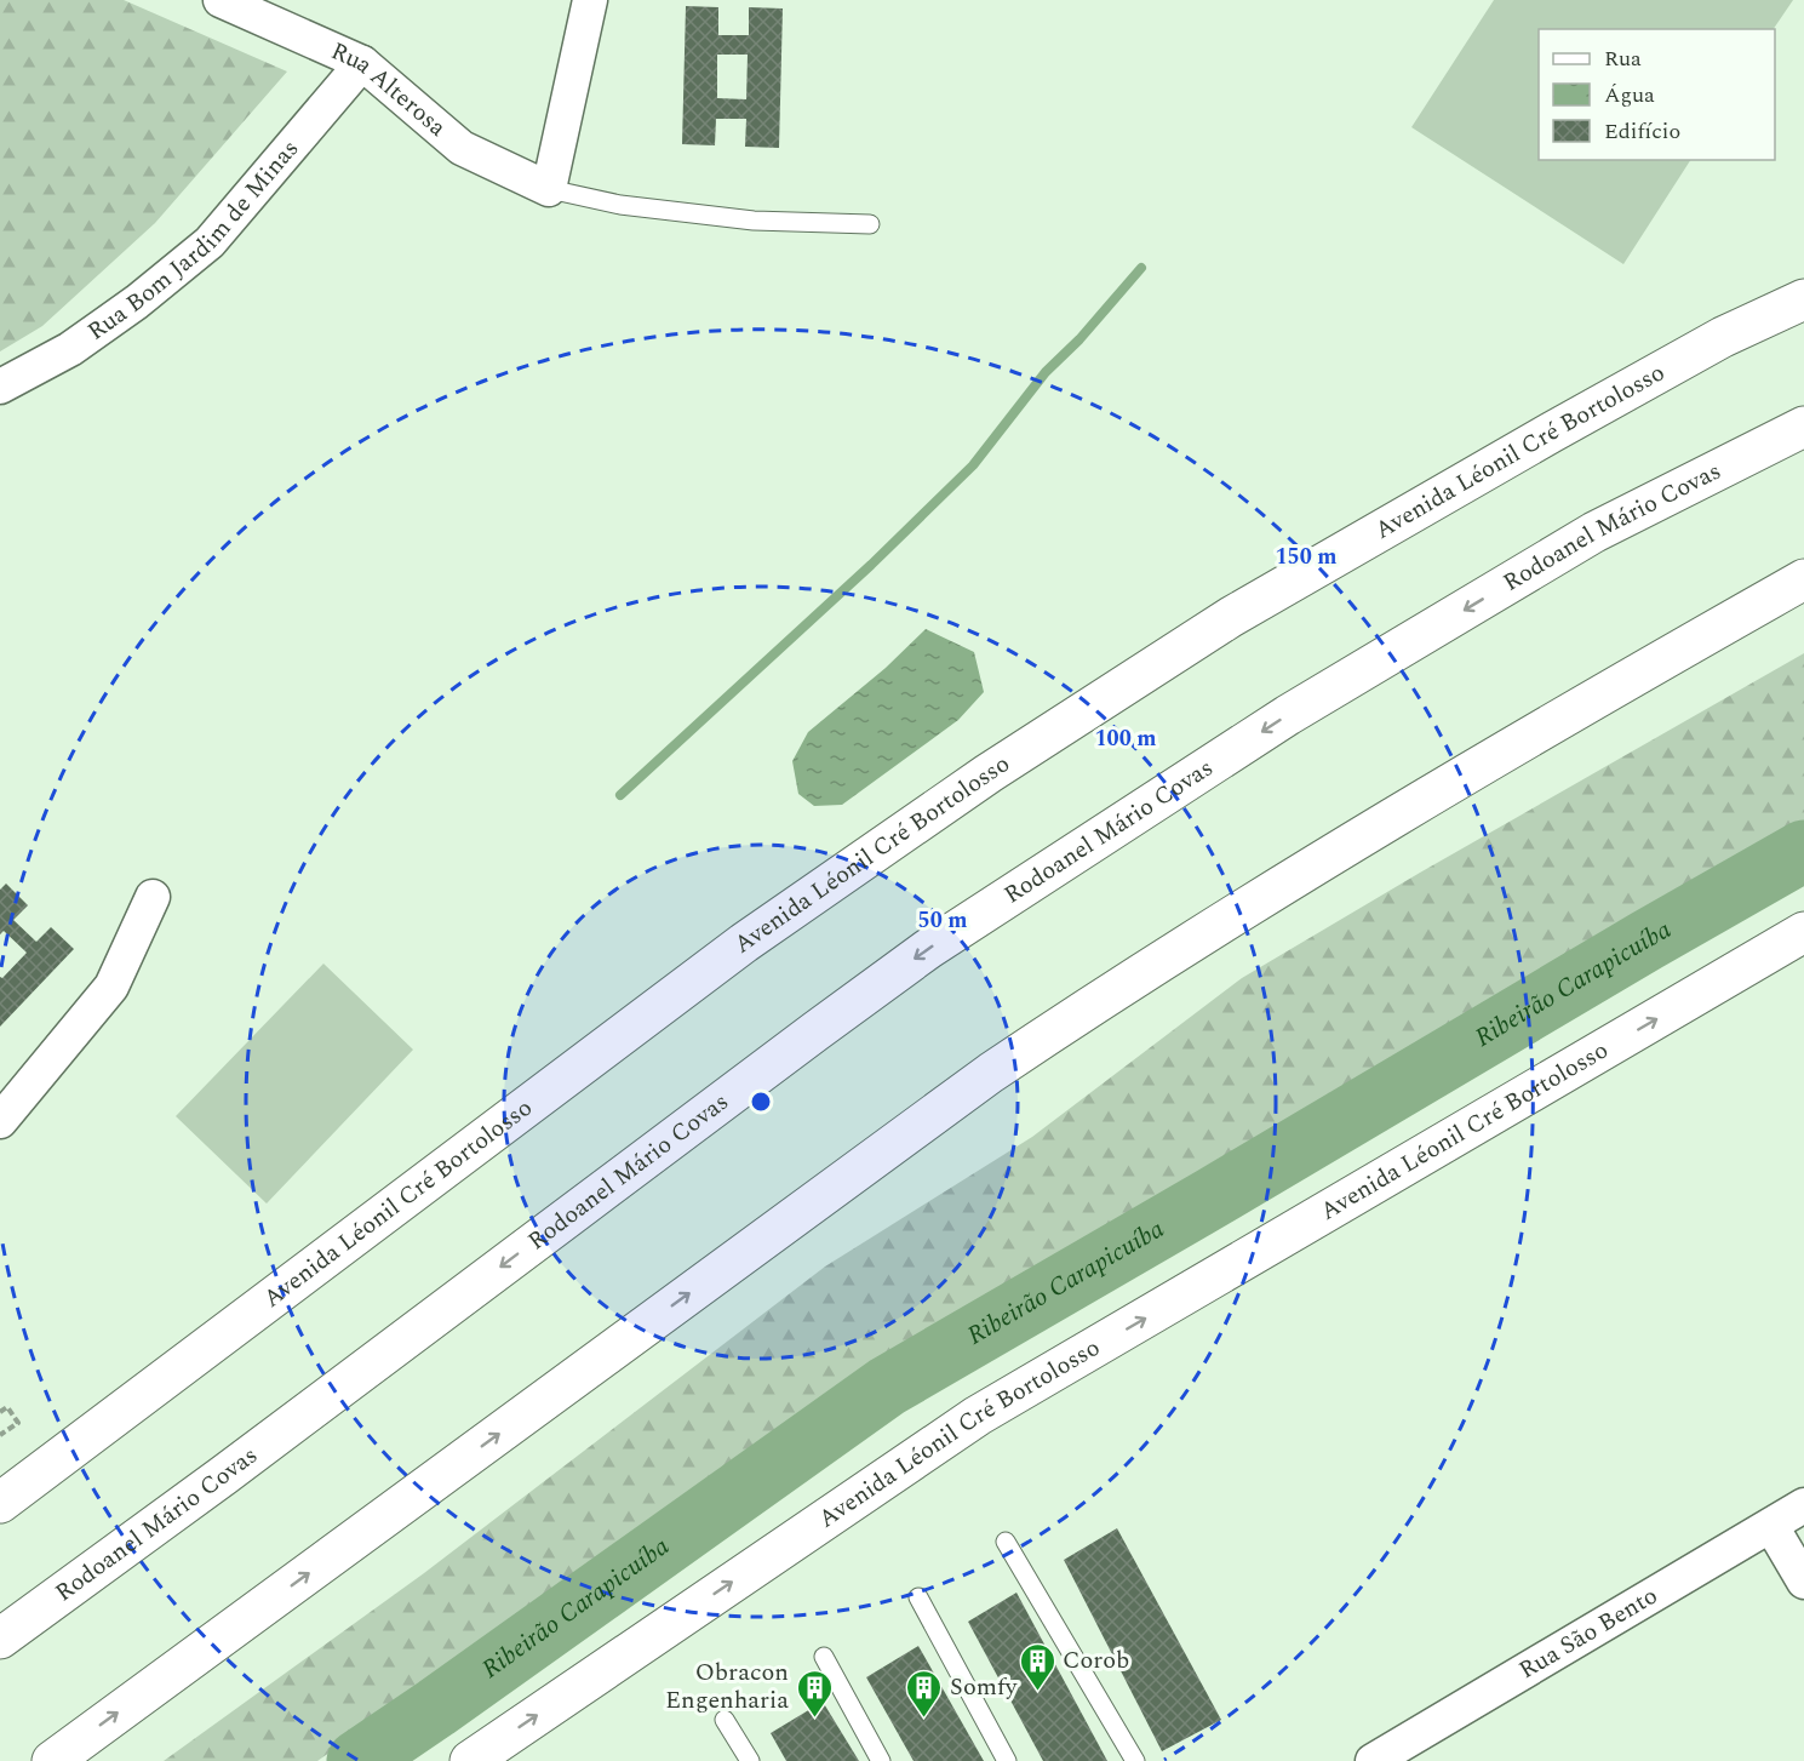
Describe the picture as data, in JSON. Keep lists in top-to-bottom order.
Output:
{
  "streets": {
    "main road": ["Avenida Léonil Cré Bortolosso", "Rodoanel Mário Covas"],
    "street": ["Rua Alterosa", "Rua Bom Jardim de Minas", "Rua São Bento"]
  },
  "crossings": [
    ["Rua Alterosa", "Rua Bom Jardim de Minas"]
  ],
  "water": ["Ribeirão Carapicuíba"],
  "places": {
    "building": ["Corob", "Obracon Engenharia", "Somfy"]
  },
  "legend": ["Rua", "Água", "Edifício"],
  "rings": ["150 m", "100 m", "50 m"]
}
